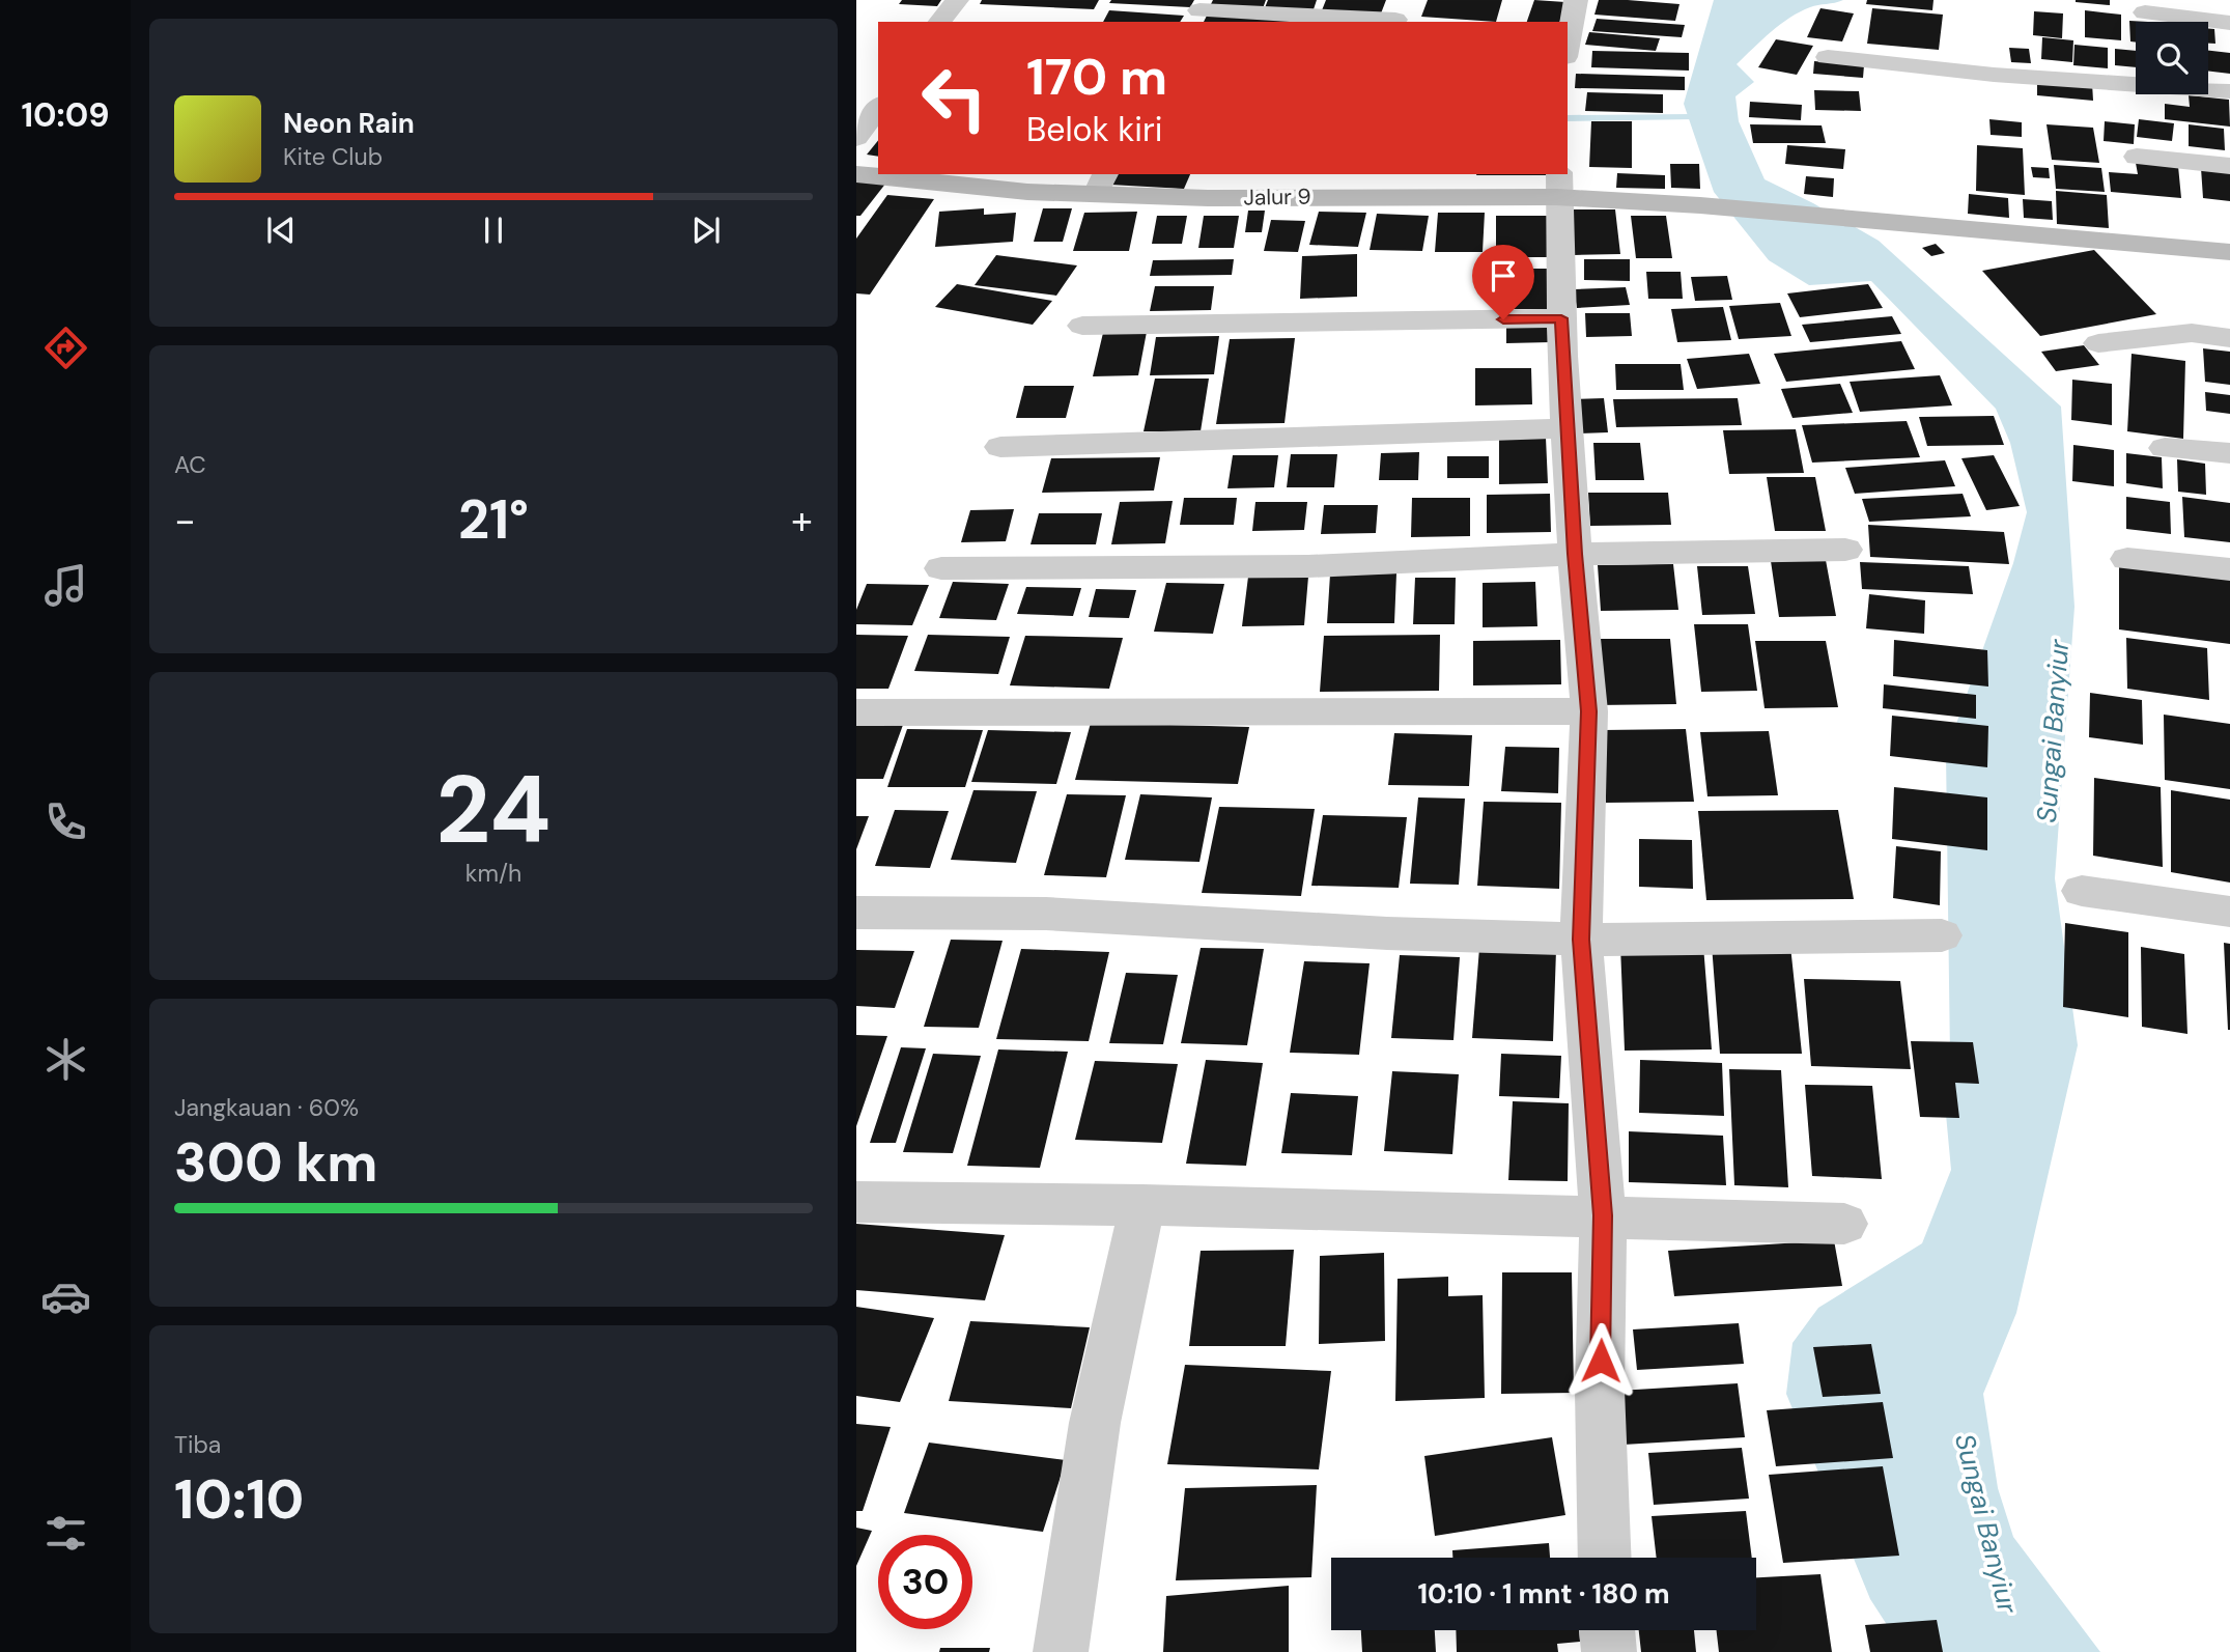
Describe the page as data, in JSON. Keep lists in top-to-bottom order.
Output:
{
  "streets": {
    "street": ["Jalur 9"]
  },
  "water": ["Sungai Banyiur"],
  "page": {
    "tabs": "10:09",
    "turn": ["170 m", "Belok kiri"],
    "song": ["Neon Rain", "Kite Club"],
    "tile": [
      "AC",
      ["24", "km/h"],
      ["Jangkauan · 60%", "300 km"],
      ["Tiba", "10:10"]
    ],
    "heat": ["−", "21°", "+"],
    "limit": "30",
    "trip": "10:10 · 1 mnt · 180 m"
  }
}
